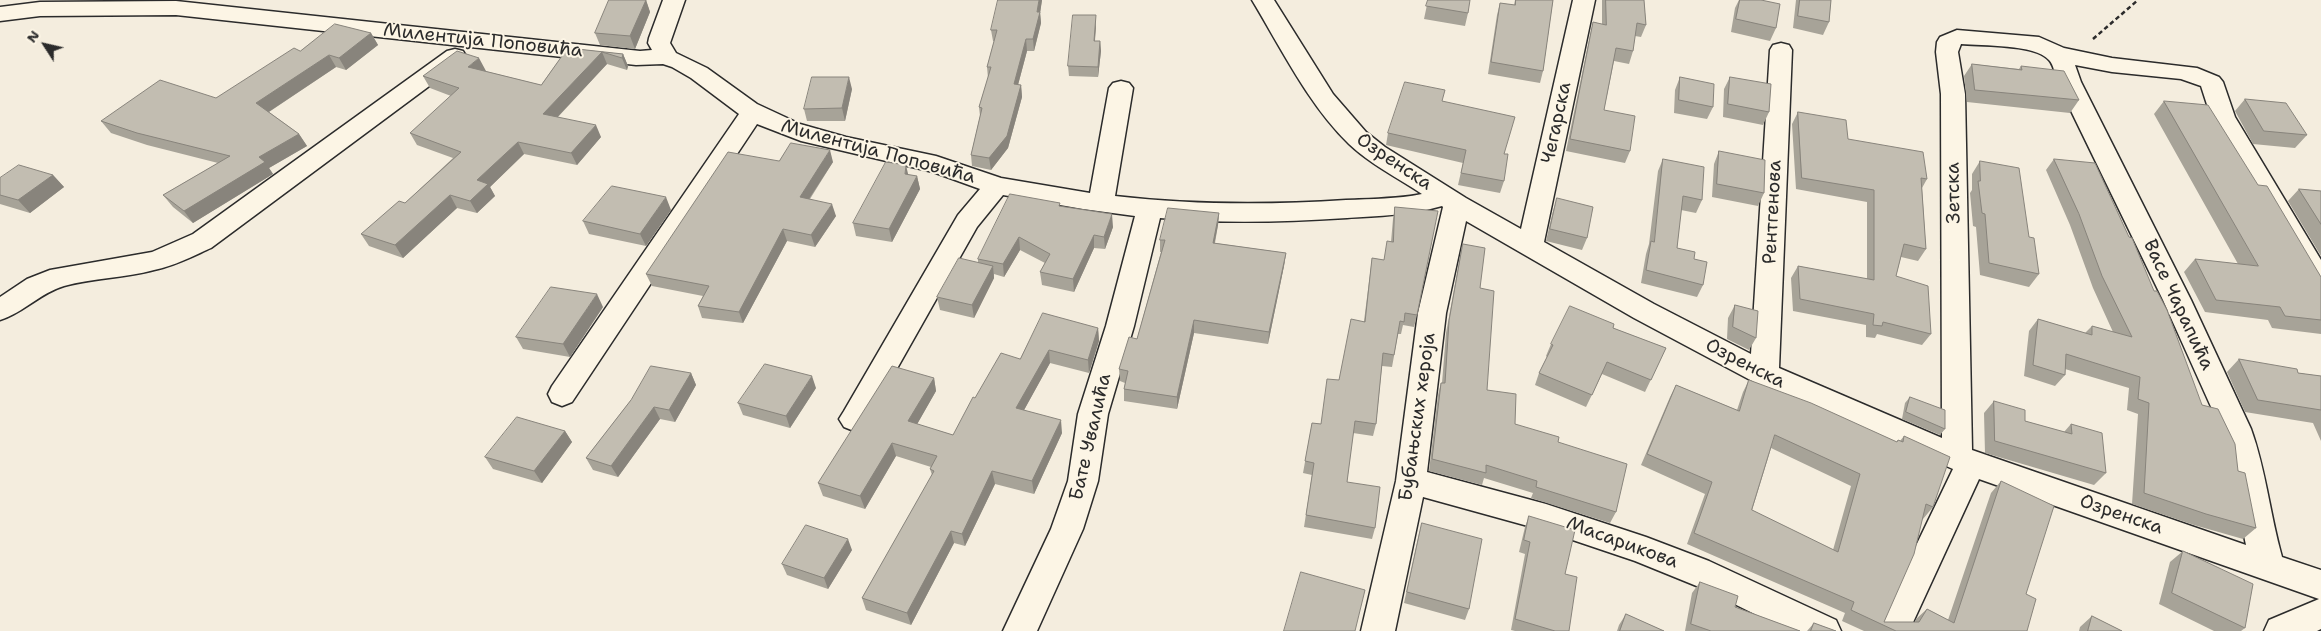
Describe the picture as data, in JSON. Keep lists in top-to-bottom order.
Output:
{
  "streets": {
    "street": [
      "Милентија Поповића",
      "Чегарска",
      "Озренска",
      "Зетска",
      "Рентгенова",
      "Васе Чарапића",
      "Бубањских хероја",
      "Бате Увалића",
      "Масарикова"
    ]
  },
  "crossings": [
    ["Милентија Поповића", "Озренска"],
    ["Милентија Поповића", "Бубањских хероја"],
    ["Милентија Поповића", "Бате Увалића"],
    ["Чегарска", "Озренска"],
    ["Озренска", "Зетска"],
    ["Озренска", "Рентгенова"],
    ["Озренска", "Васе Чарапића"],
    ["Озренска", "Бубањских хероја"],
    ["Зетска", "Васе Чарапића"],
    ["Бубањских хероја", "Масарикова"]
  ],
  "north": "top left"
}
